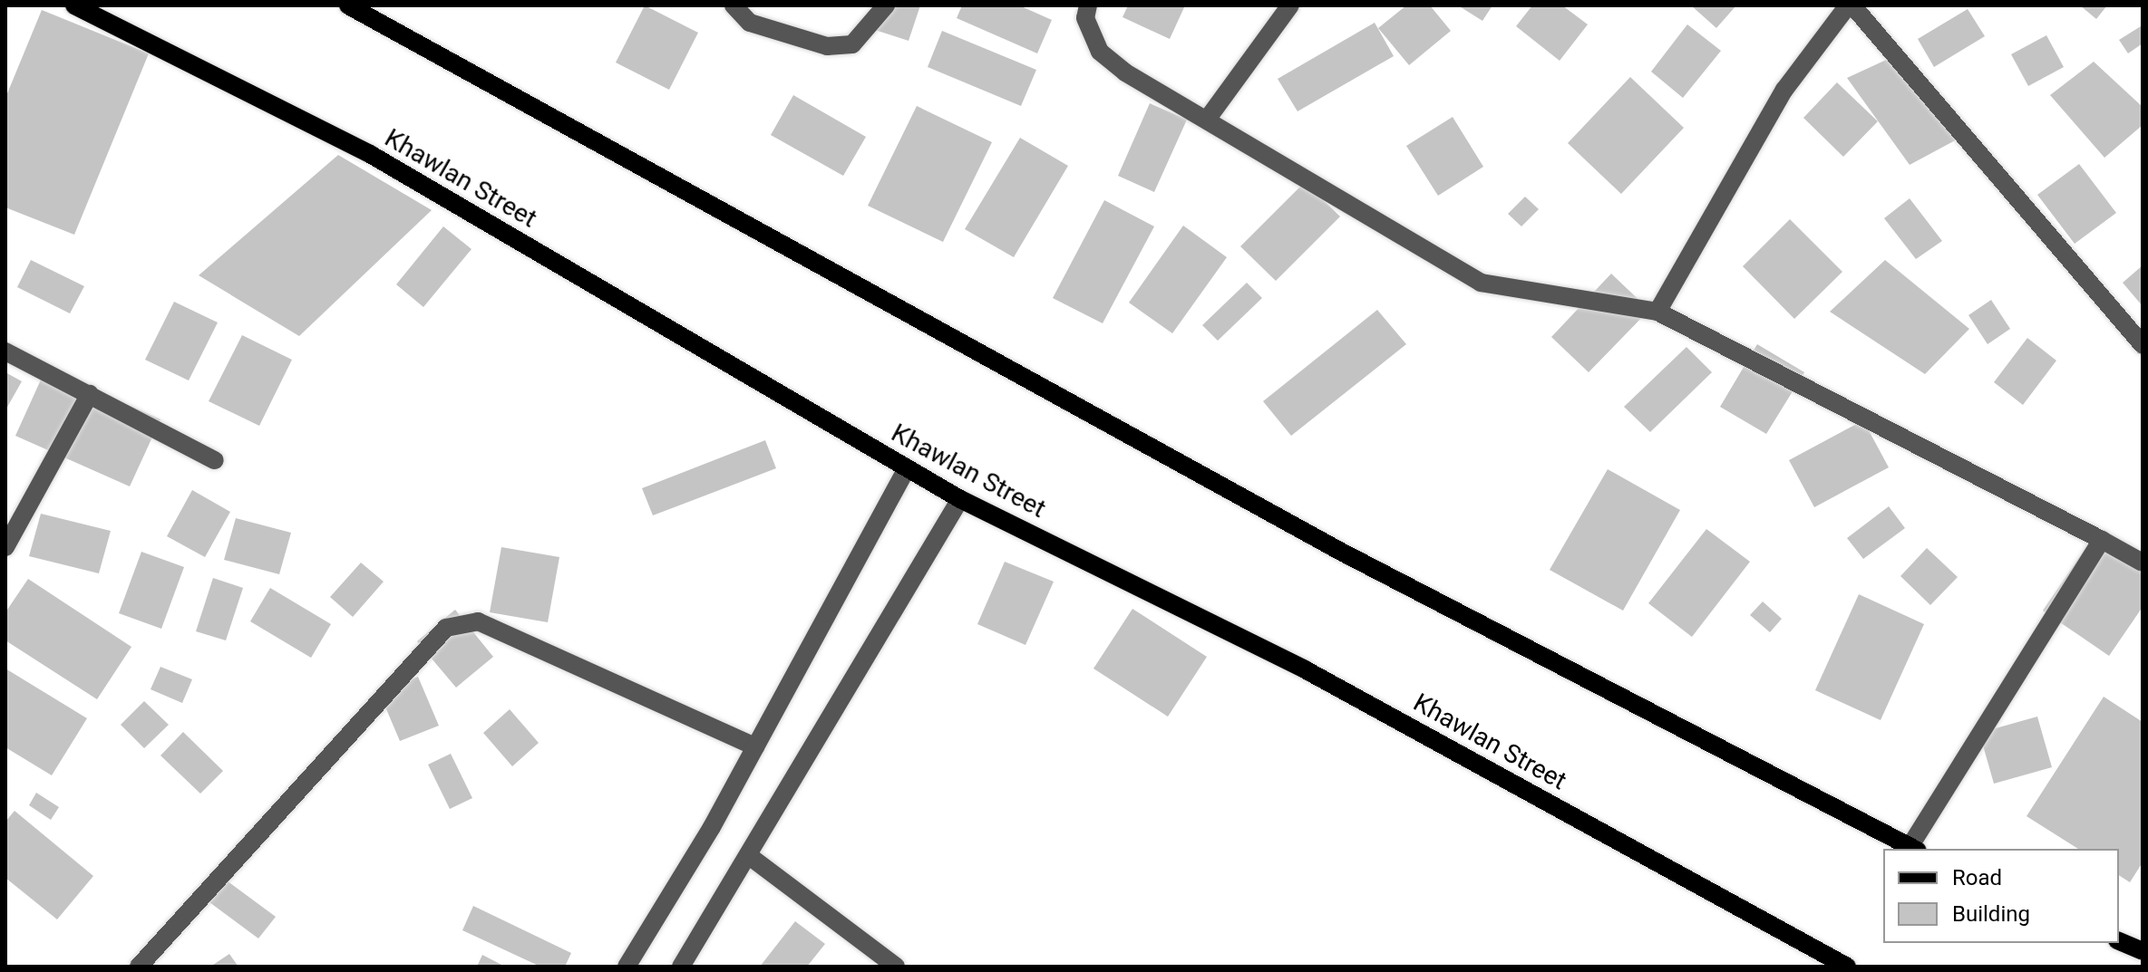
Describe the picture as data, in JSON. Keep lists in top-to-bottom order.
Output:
{
  "streets": {
    "main road": ["Khawlan Street"]
  },
  "legend": ["Road", "Building"]
}
